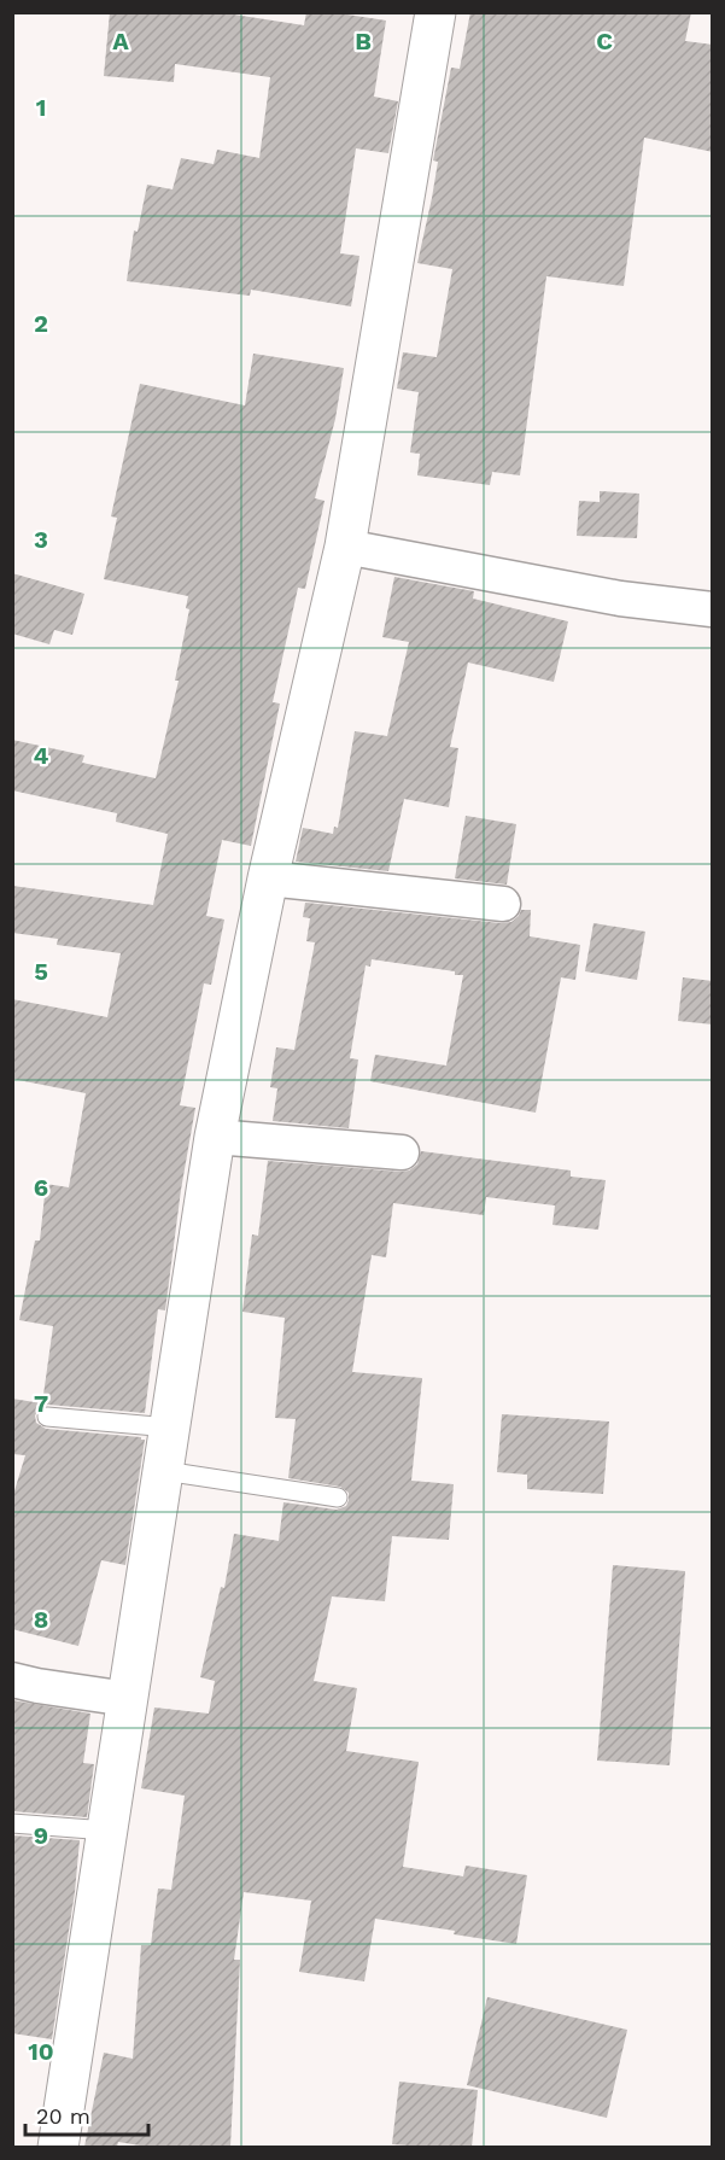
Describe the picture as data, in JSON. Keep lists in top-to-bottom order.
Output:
{
  "scale_bar": "20 m",
  "grid": {
    "columns": ["A", "B", "C"],
    "rows": [
      "1",
      "2",
      "3",
      "4",
      "5",
      "6",
      "7",
      "8",
      "9",
      "10"
    ]
  }
}
